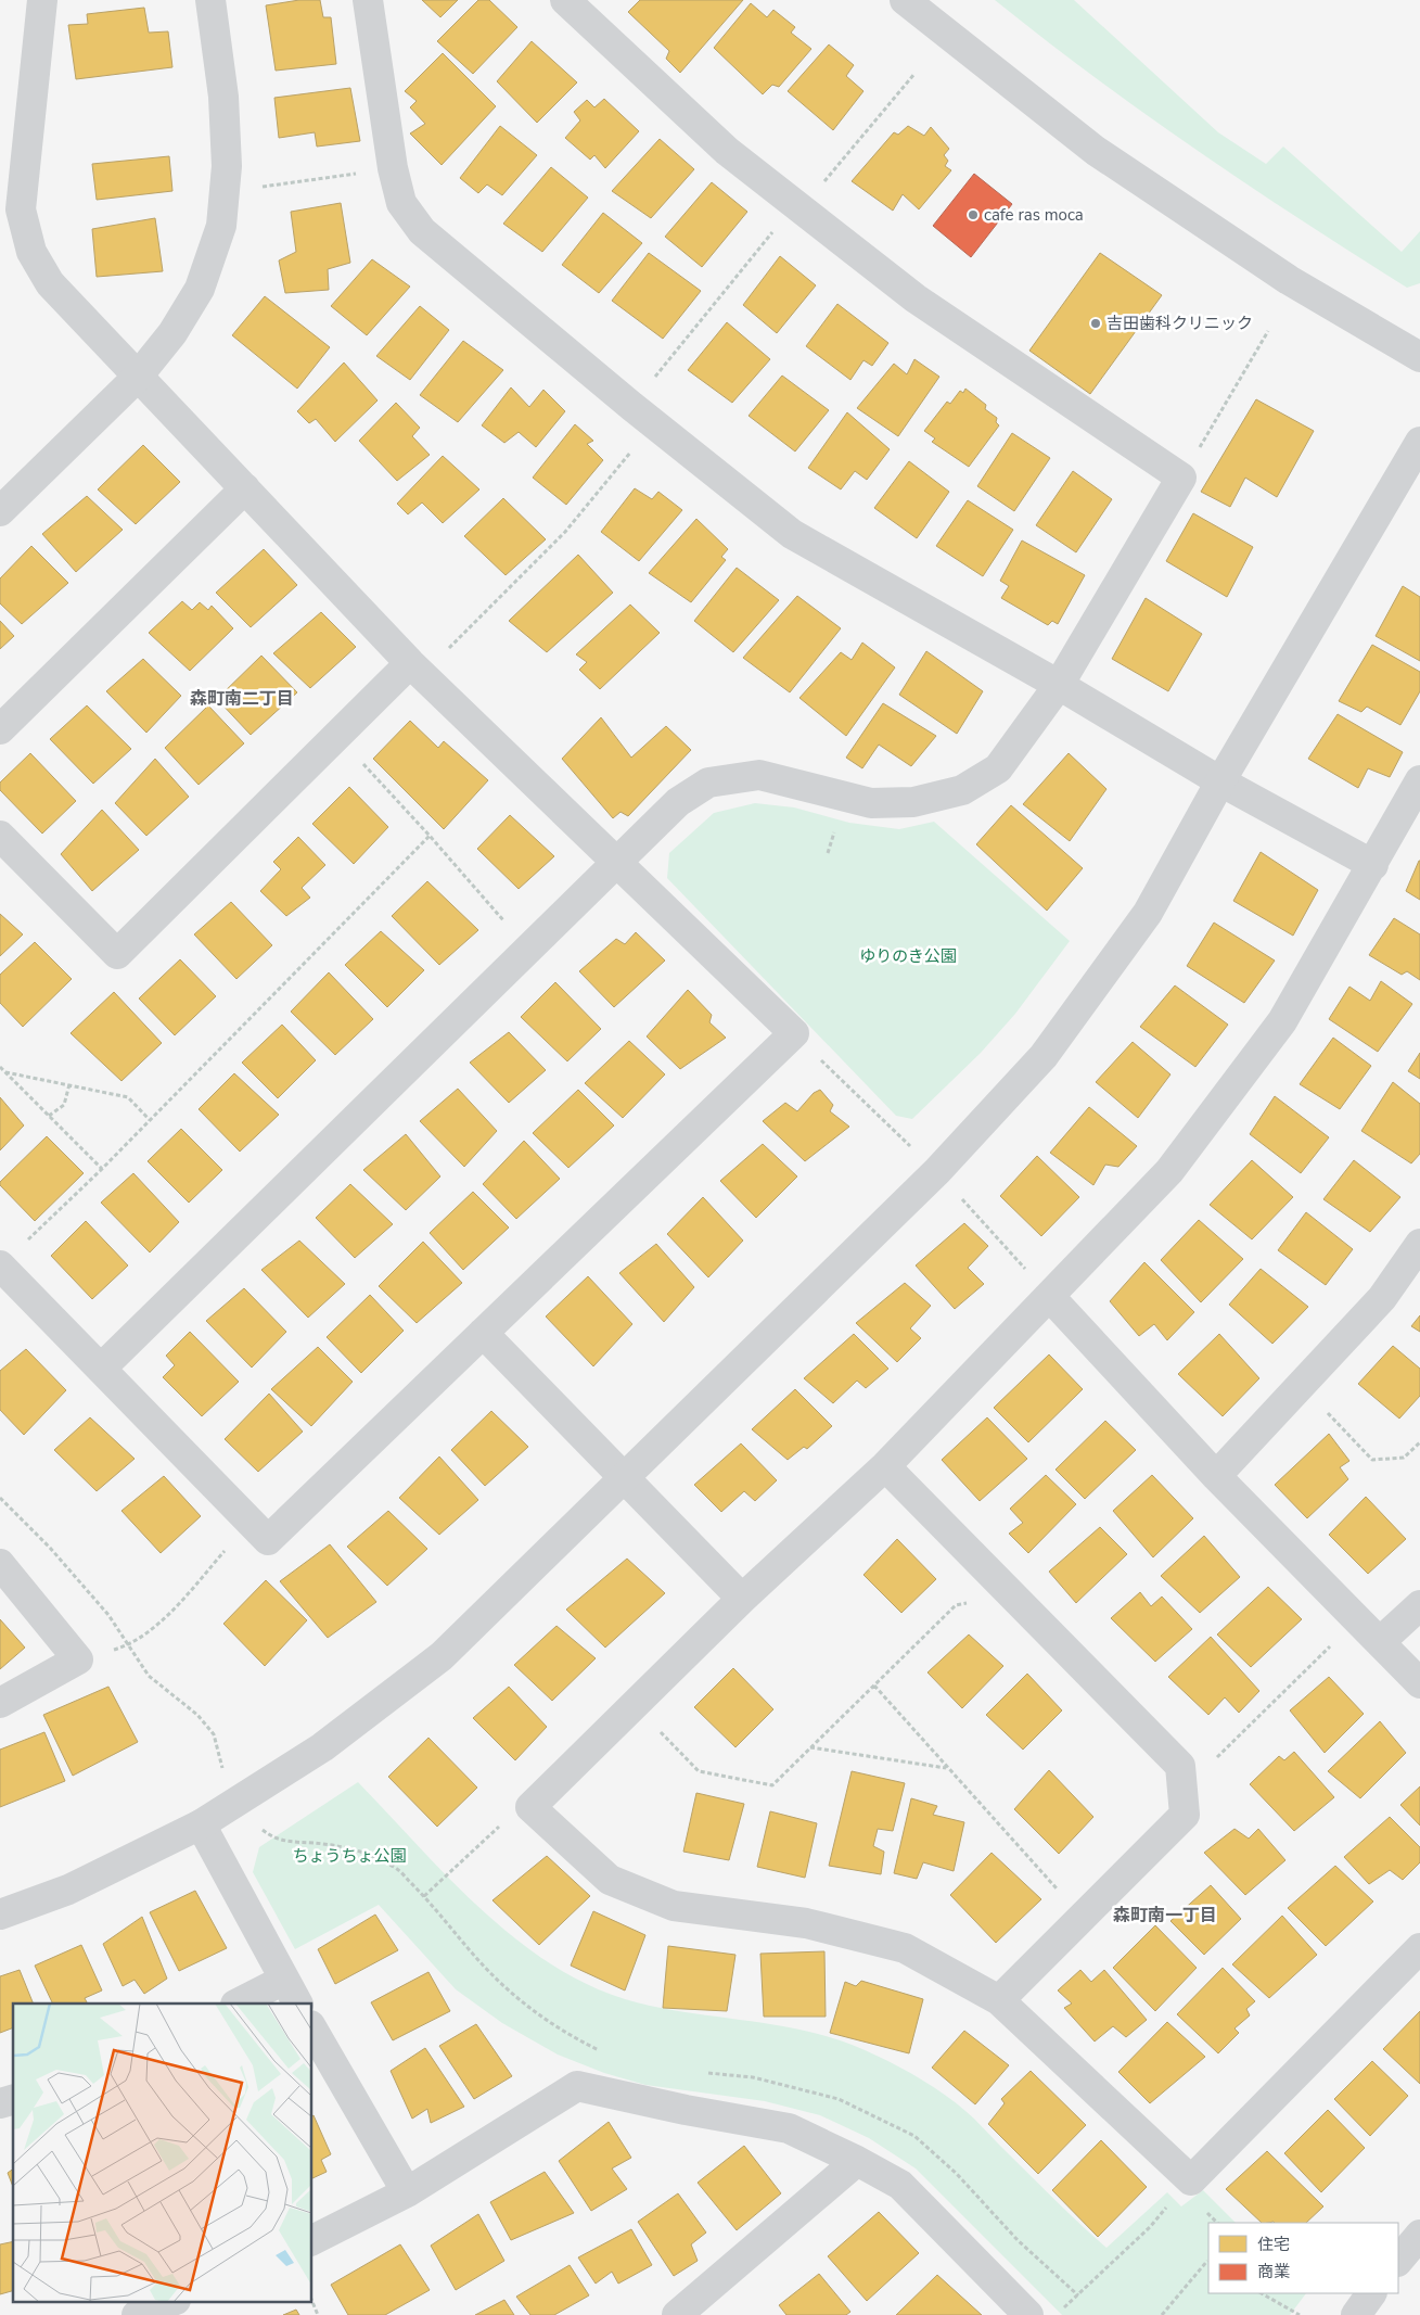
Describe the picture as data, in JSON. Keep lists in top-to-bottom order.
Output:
{
  "districts": ["森町南二丁目", "森町南一丁目"],
  "parks": ["ゆりのき公園", "ちょうちょ公園"],
  "places": ["cafe ras moca", "吉田歯科クリニック"],
  "legend": ["住宅", "商業"]
}
